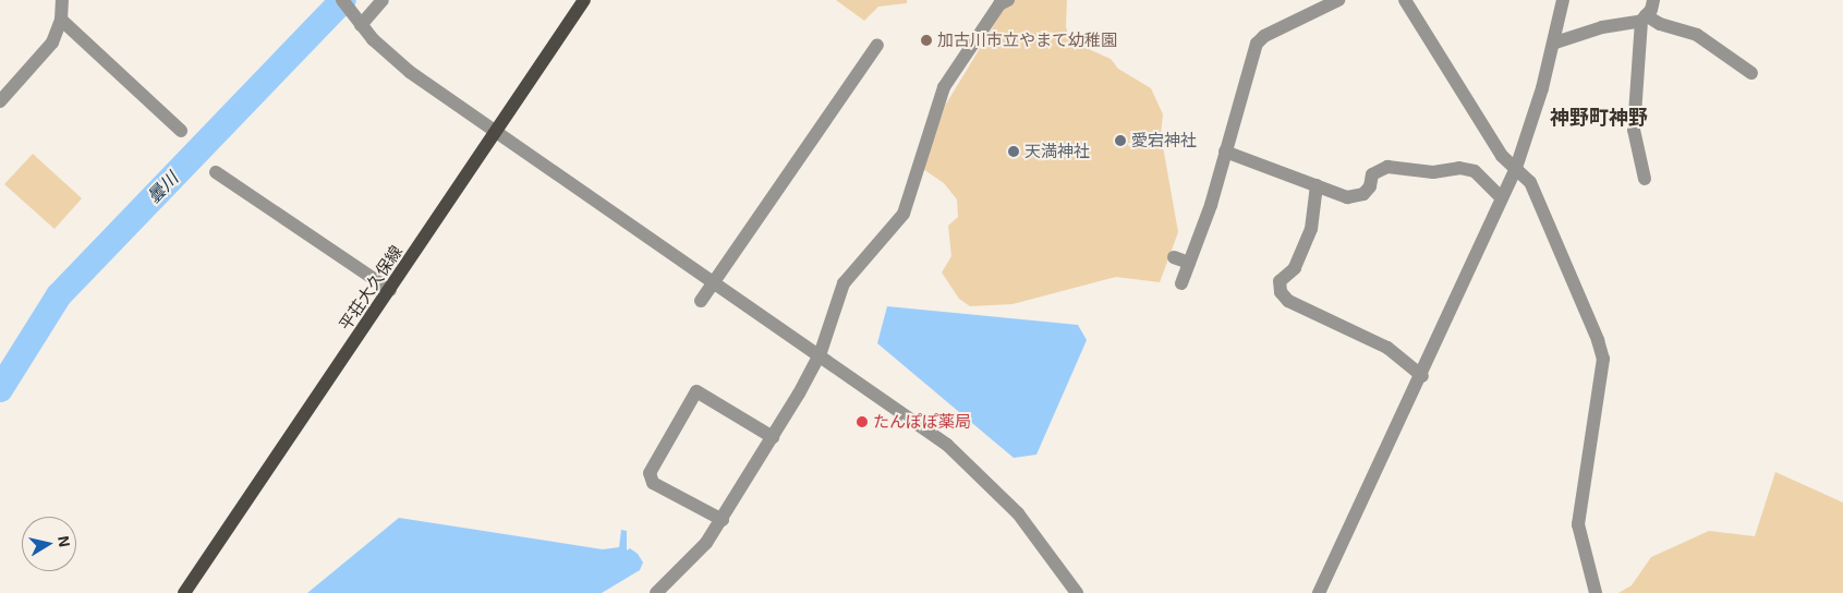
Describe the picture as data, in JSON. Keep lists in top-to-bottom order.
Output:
{
  "streets": {
    "main road": ["平荘大久保線"]
  },
  "districts": ["神野町神野"],
  "water": ["曇川"],
  "places": [
    "加古川市立やまて幼稚園",
    "愛宕神社",
    "天満神社",
    "たんぽぽ薬局"
  ],
  "north": "right"
}
